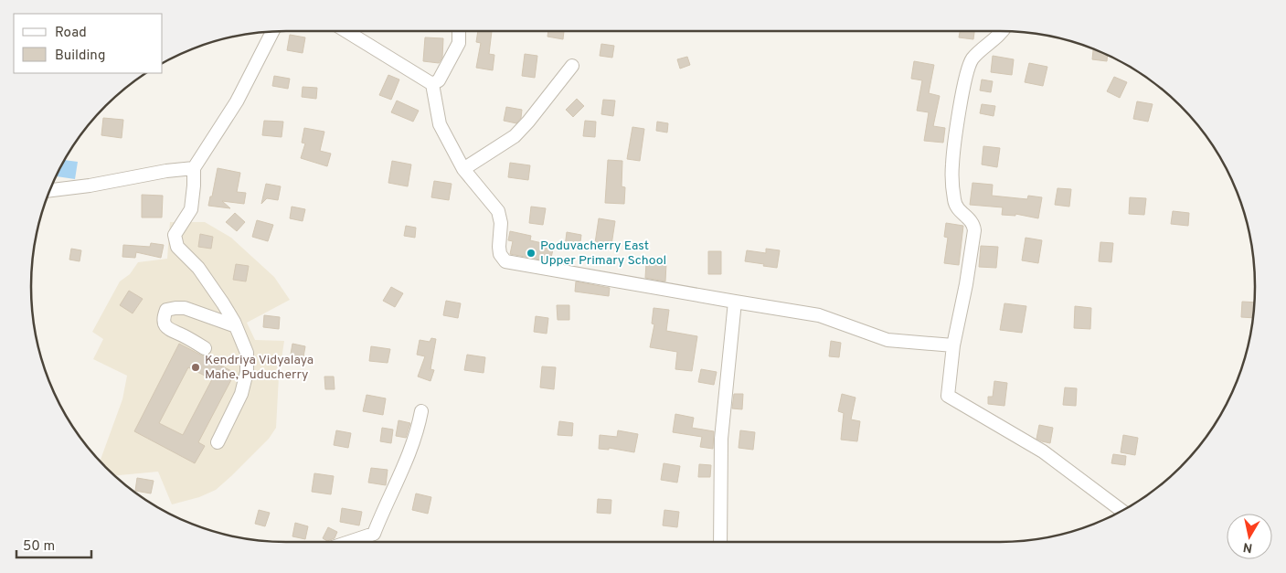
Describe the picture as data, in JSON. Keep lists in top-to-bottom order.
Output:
{
  "places": ["Poduvacherry East Upper Primary School", "Kendriya Vidyalaya Mahe, Puducherry"],
  "legend": ["Road", "Building"],
  "scale_bar": "50 m",
  "north": "bottom"
}
